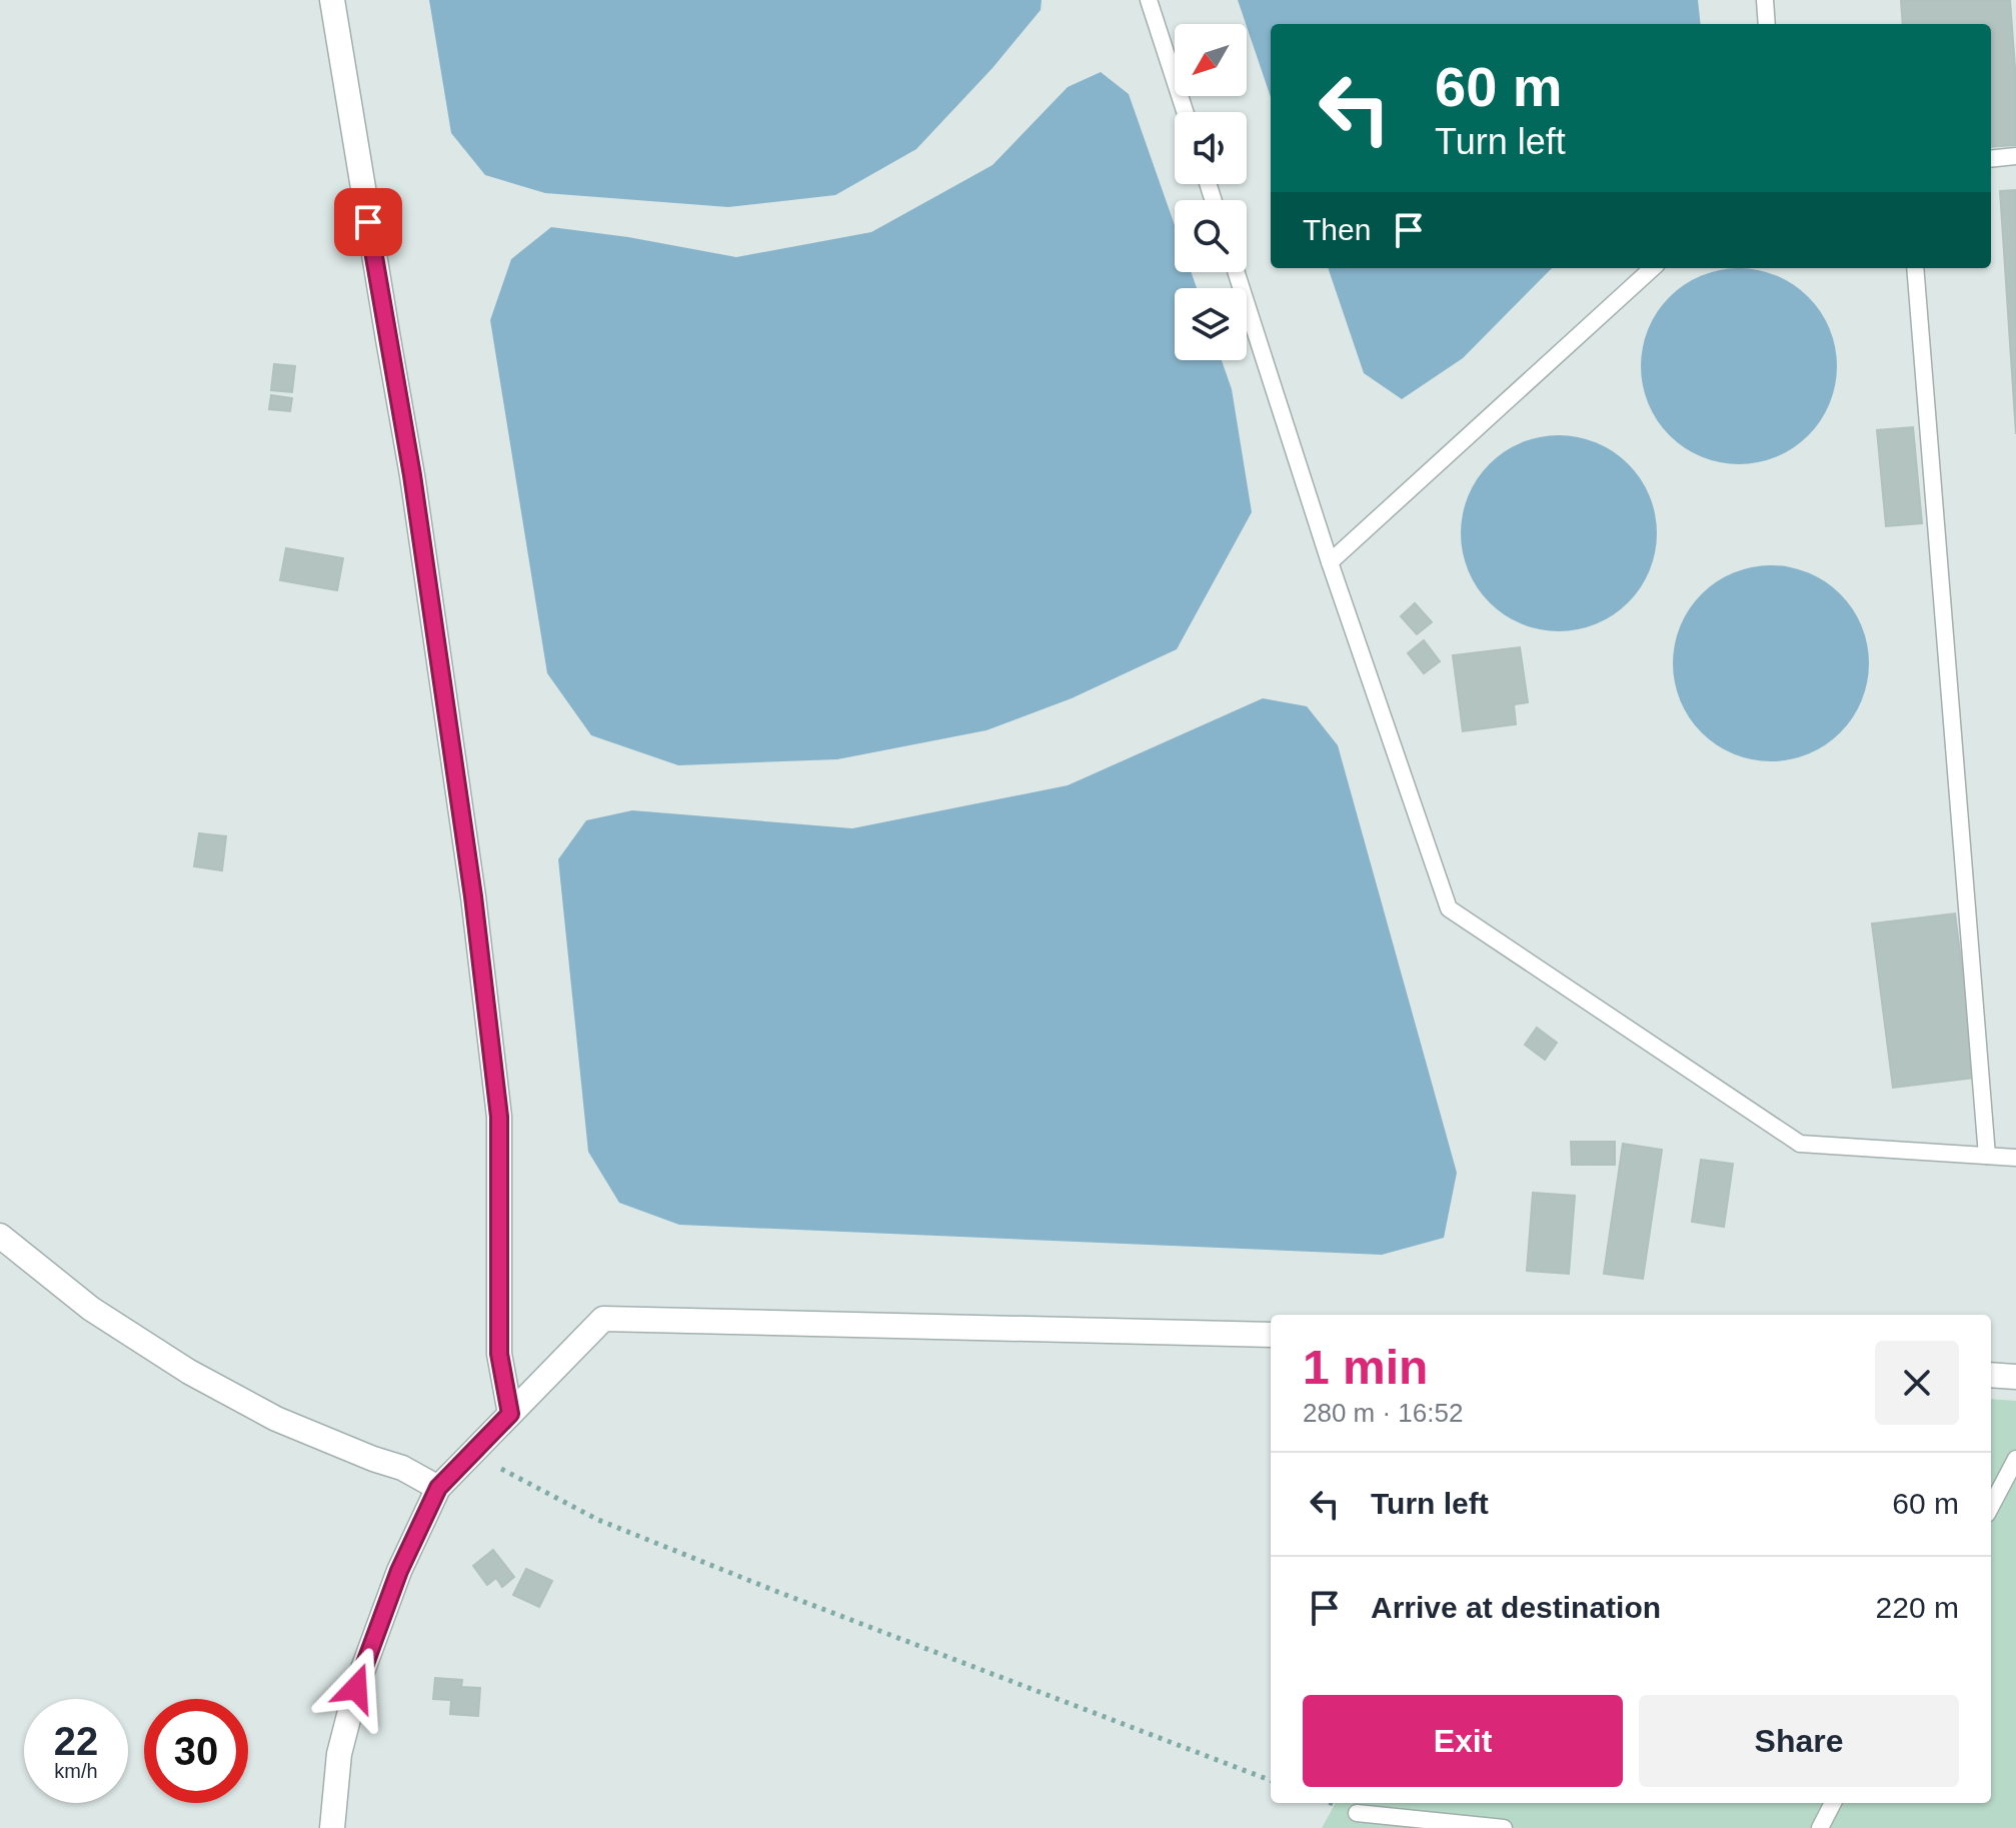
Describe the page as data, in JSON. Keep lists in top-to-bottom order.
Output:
{
  "north": "bottom left",
  "page": {
    "turn": ["60 m", "Turn left"],
    "then": "Then",
    "heading": ["1 min", "280 m · 16:52"],
    "list": [
      {
        "name": "Turn left",
        "value": "60 m"
      },
      {
        "name": "Arrive at destination",
        "value": "220 m"
      }
    ],
    "buttons": ["Exit", "Share"],
    "speed": "22 km/h",
    "limit": "30"
  }
}
